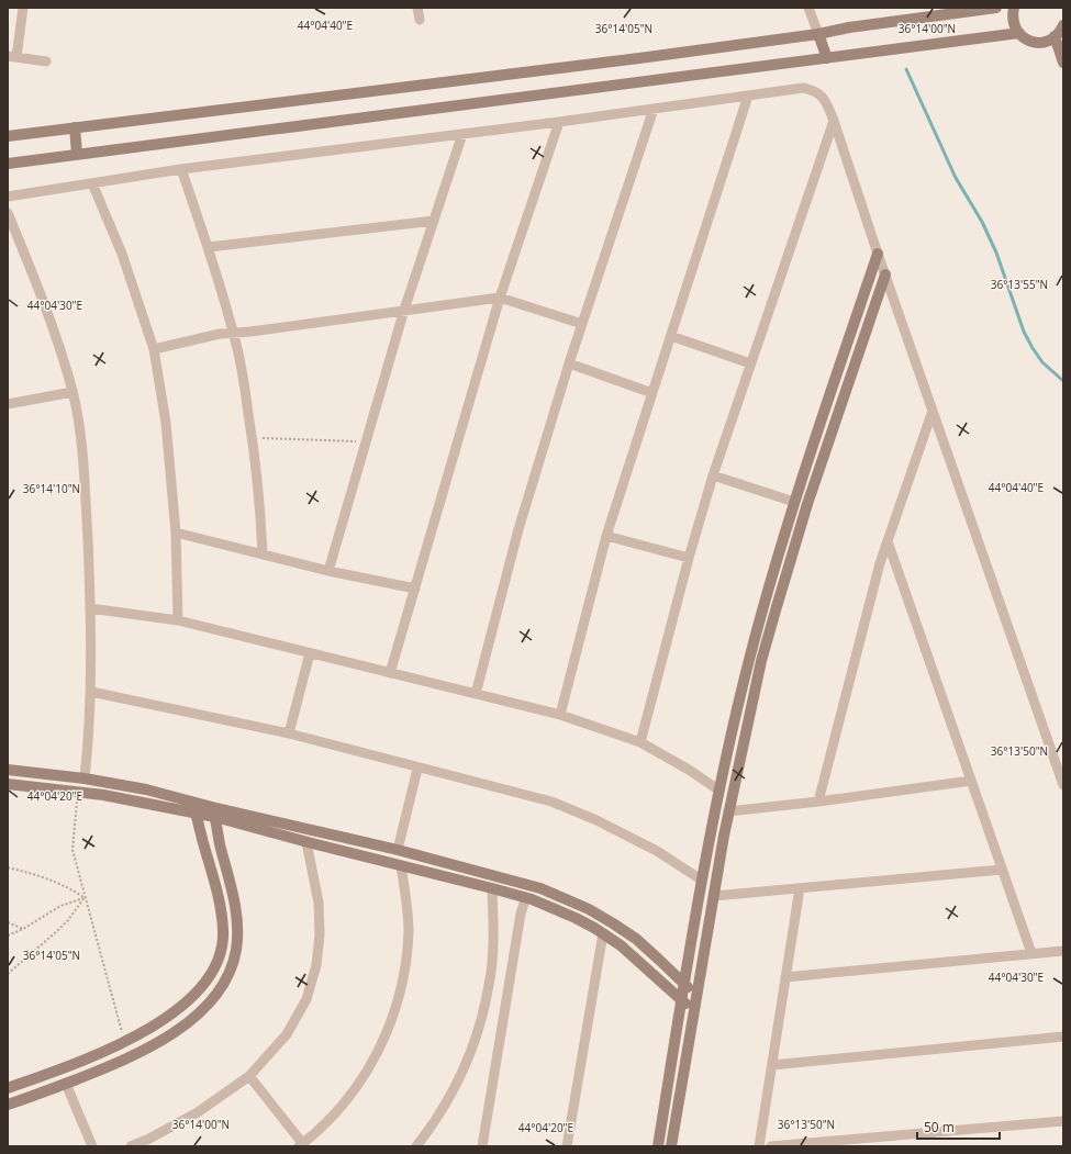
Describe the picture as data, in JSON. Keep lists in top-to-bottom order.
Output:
{
  "scale_bar": "50 m",
  "coordinates": [
    "44°04'40\"E",
    "36°14'05\"N",
    "36°14'00\"N",
    "36°13'55\"N",
    "44°04'30\"E",
    "36°14'10\"N",
    "36°13'50\"N",
    "44°04'20\"E"
  ]
}
